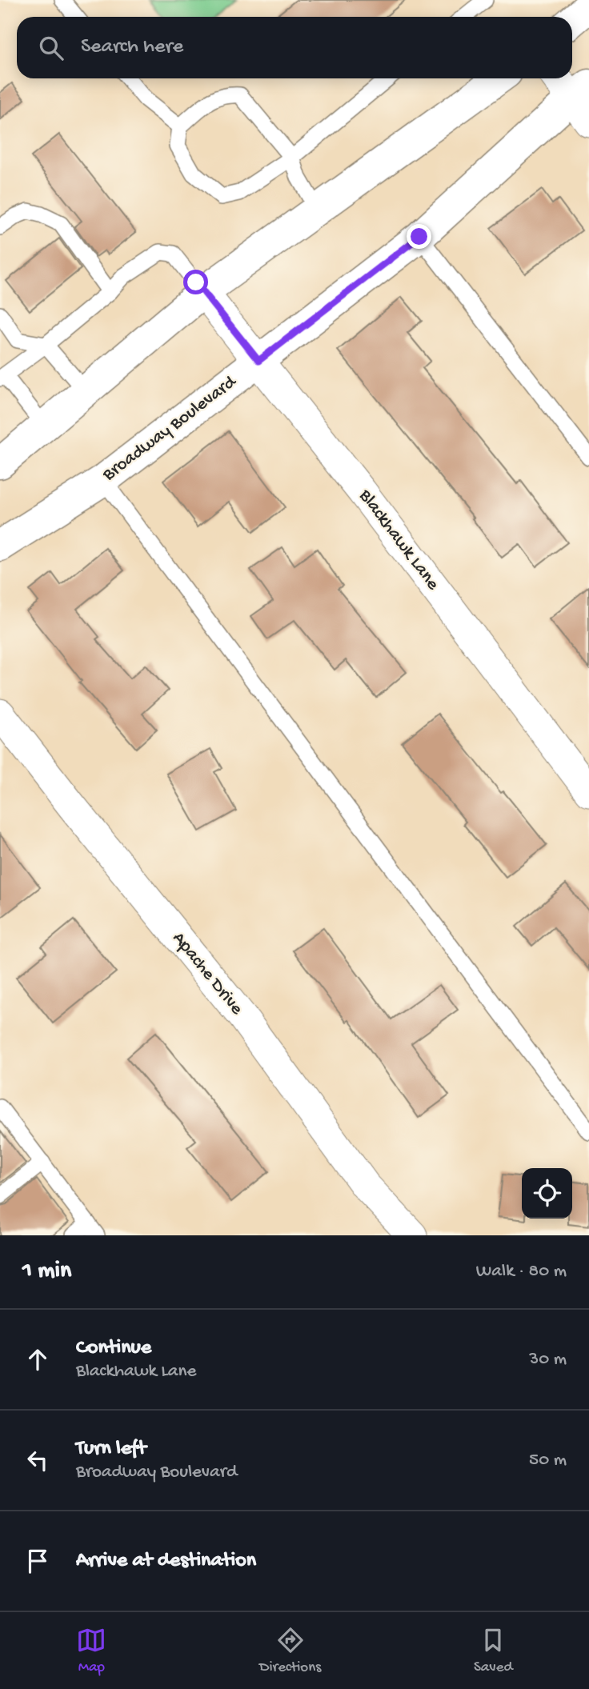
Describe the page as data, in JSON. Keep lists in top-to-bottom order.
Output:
{
  "streets": {
    "main road": ["Broadway Boulevard"],
    "street": ["Blackhawk Lane", "Apache Drive"]
  },
  "crossings": [
    ["Broadway Boulevard", "Blackhawk Lane"]
  ],
  "page": {
    "search": "Search here",
    "heading": ["1 min", "Walk · 80 m"],
    "list": [
      ["Continue", "Blackhawk Lane", "30 m"],
      ["Turn left", "Broadway Boulevard", "50 m"],
      "Arrive at destination"
    ],
    "nav": ["Map", "Directions", "Saved"]
  }
}
